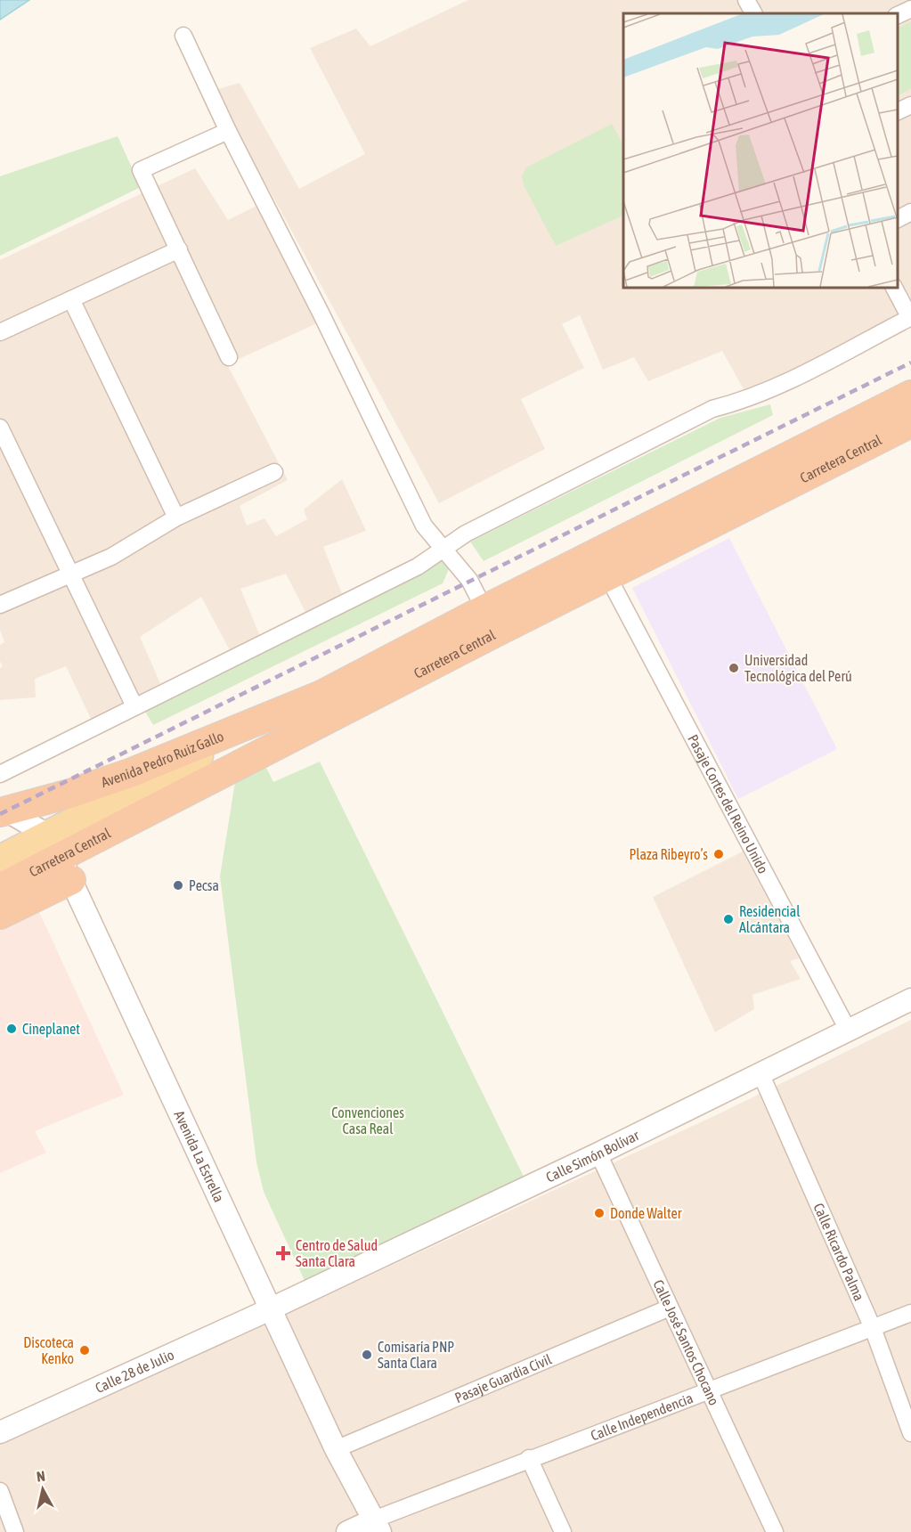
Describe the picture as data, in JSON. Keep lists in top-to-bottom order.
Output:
{
  "streets": {
    "highway": ["Carretera Central", "Avenida Pedro Ruiz Gallo"],
    "street": [
      "Pasaje Cortes del Reino Unido",
      "Avenida La Estrella",
      "Calle Simón Bolívar",
      "Calle Ricardo Palma",
      "Calle José Santos Chocano",
      "Calle 28 de Julio",
      "Pasaje Guardia Civil",
      "Calle Independencia"
    ]
  },
  "crossings": [
    ["Carretera Central", "Avenida Pedro Ruiz Gallo"],
    ["Carretera Central", "Pasaje Cortes del Reino Unido"],
    ["Carretera Central", "Avenida La Estrella"],
    ["Pasaje Cortes del Reino Unido", "Calle Simón Bolívar"],
    ["Avenida La Estrella", "Calle Simón Bolívar"],
    ["Avenida La Estrella", "Calle 28 de Julio"],
    ["Avenida La Estrella", "Pasaje Guardia Civil"],
    ["Avenida La Estrella", "Calle Independencia"],
    ["Calle Simón Bolívar", "Calle Ricardo Palma"],
    ["Calle Simón Bolívar", "Calle José Santos Chocano"],
    ["Calle Simón Bolívar", "Calle 28 de Julio"],
    ["Calle Ricardo Palma", "Calle Independencia"],
    ["Calle José Santos Chocano", "Pasaje Guardia Civil"],
    ["Calle José Santos Chocano", "Calle Independencia"]
  ],
  "parks": ["Convenciones Casa Real"],
  "places": {
    "other": [
      "Universidad Tecnológica del Perú",
      "Plaza Ribeyro’s",
      "Pecsa",
      "Residencial Alcántara",
      "Cineplanet",
      "Donde Walter",
      "Discoteca Kenko",
      "Comisaría PNP Santa Clara"
    ],
    "health": ["Centro de Salud Santa Clara"]
  },
  "north": "top"
}
